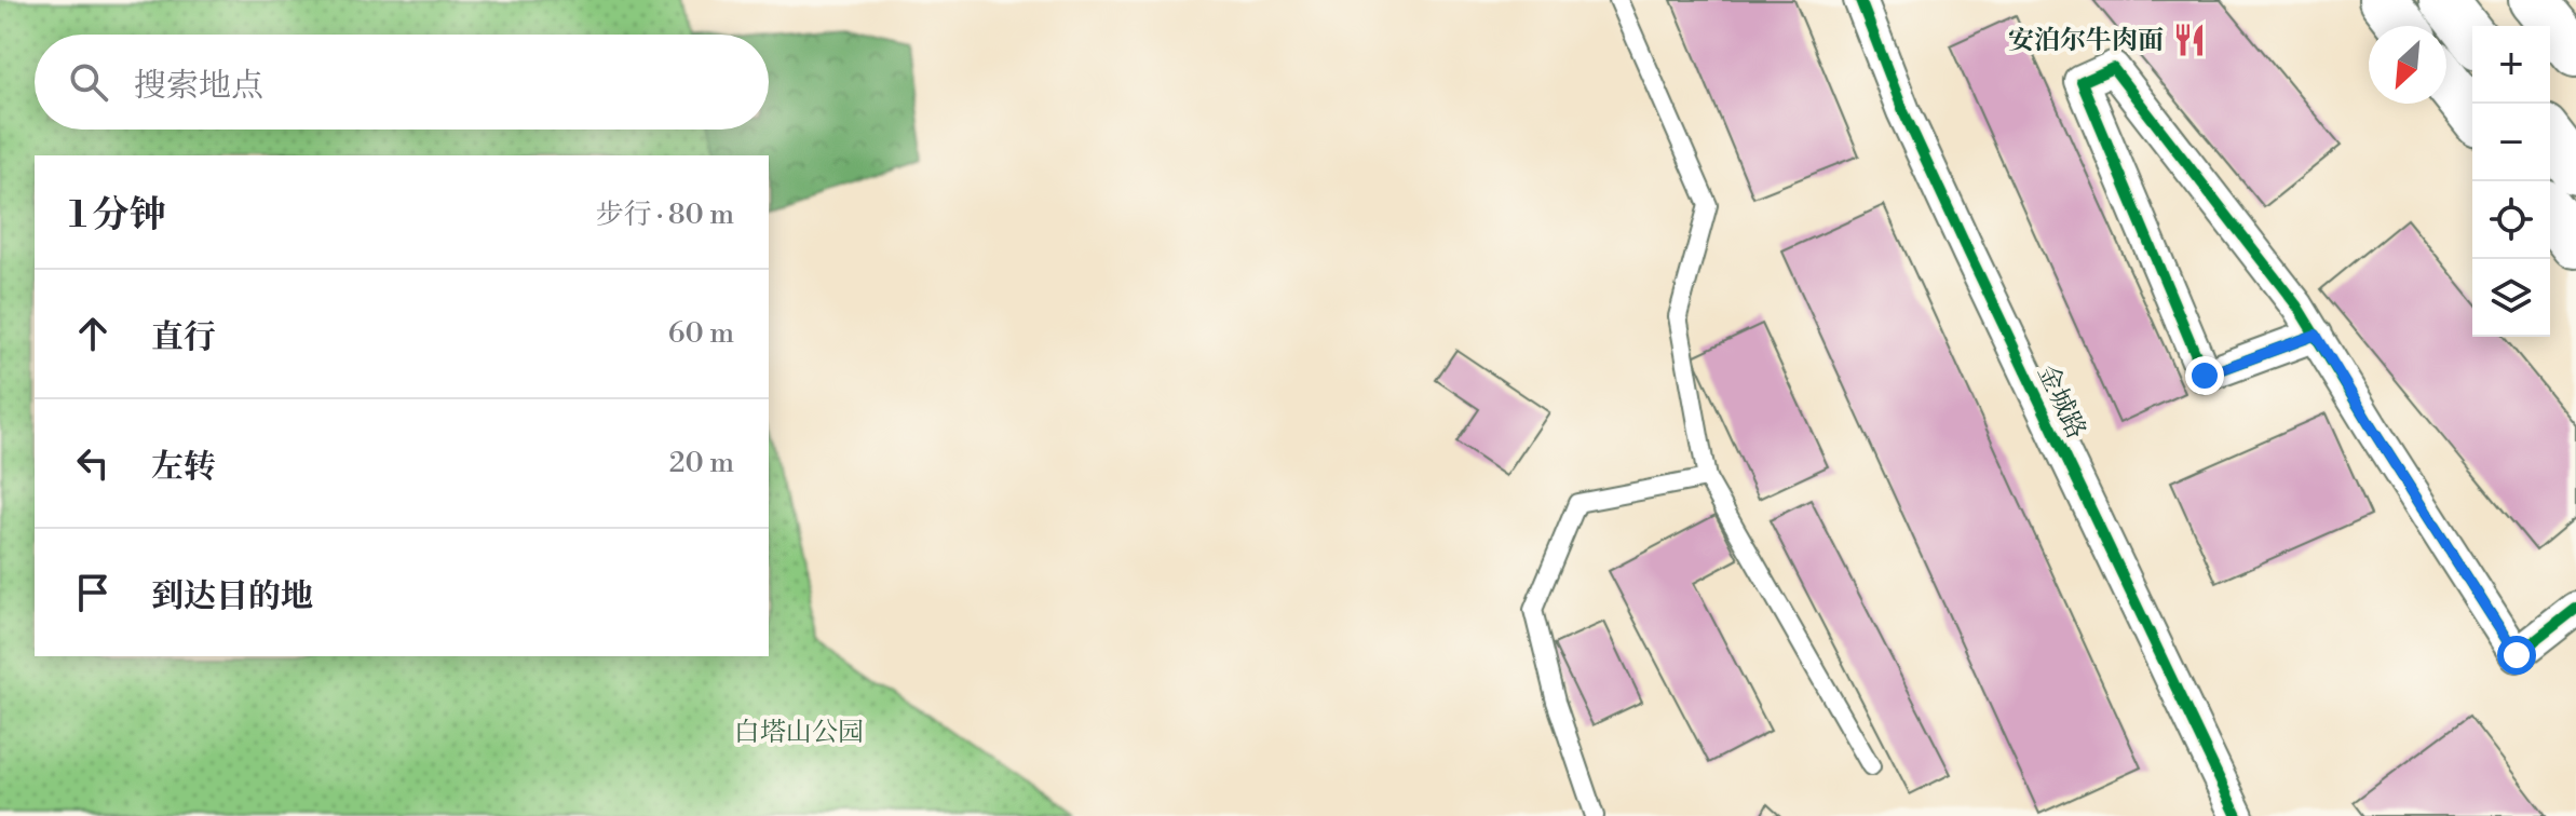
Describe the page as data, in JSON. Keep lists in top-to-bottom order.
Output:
{
  "streets": {
    "street": ["金城路"]
  },
  "parks": ["白塔山公园"],
  "places": {
    "restaurant": ["安泊尔牛肉面"]
  },
  "north": "bottom left",
  "page": {
    "map_buttons": ["+", "−"],
    "search": "搜索地点",
    "heading": ["1 分钟", "步行 · 80 m"],
    "list": [
      ["直行", "60 m"],
      ["左转", "20 m"],
      "到达目的地"
    ]
  }
}
